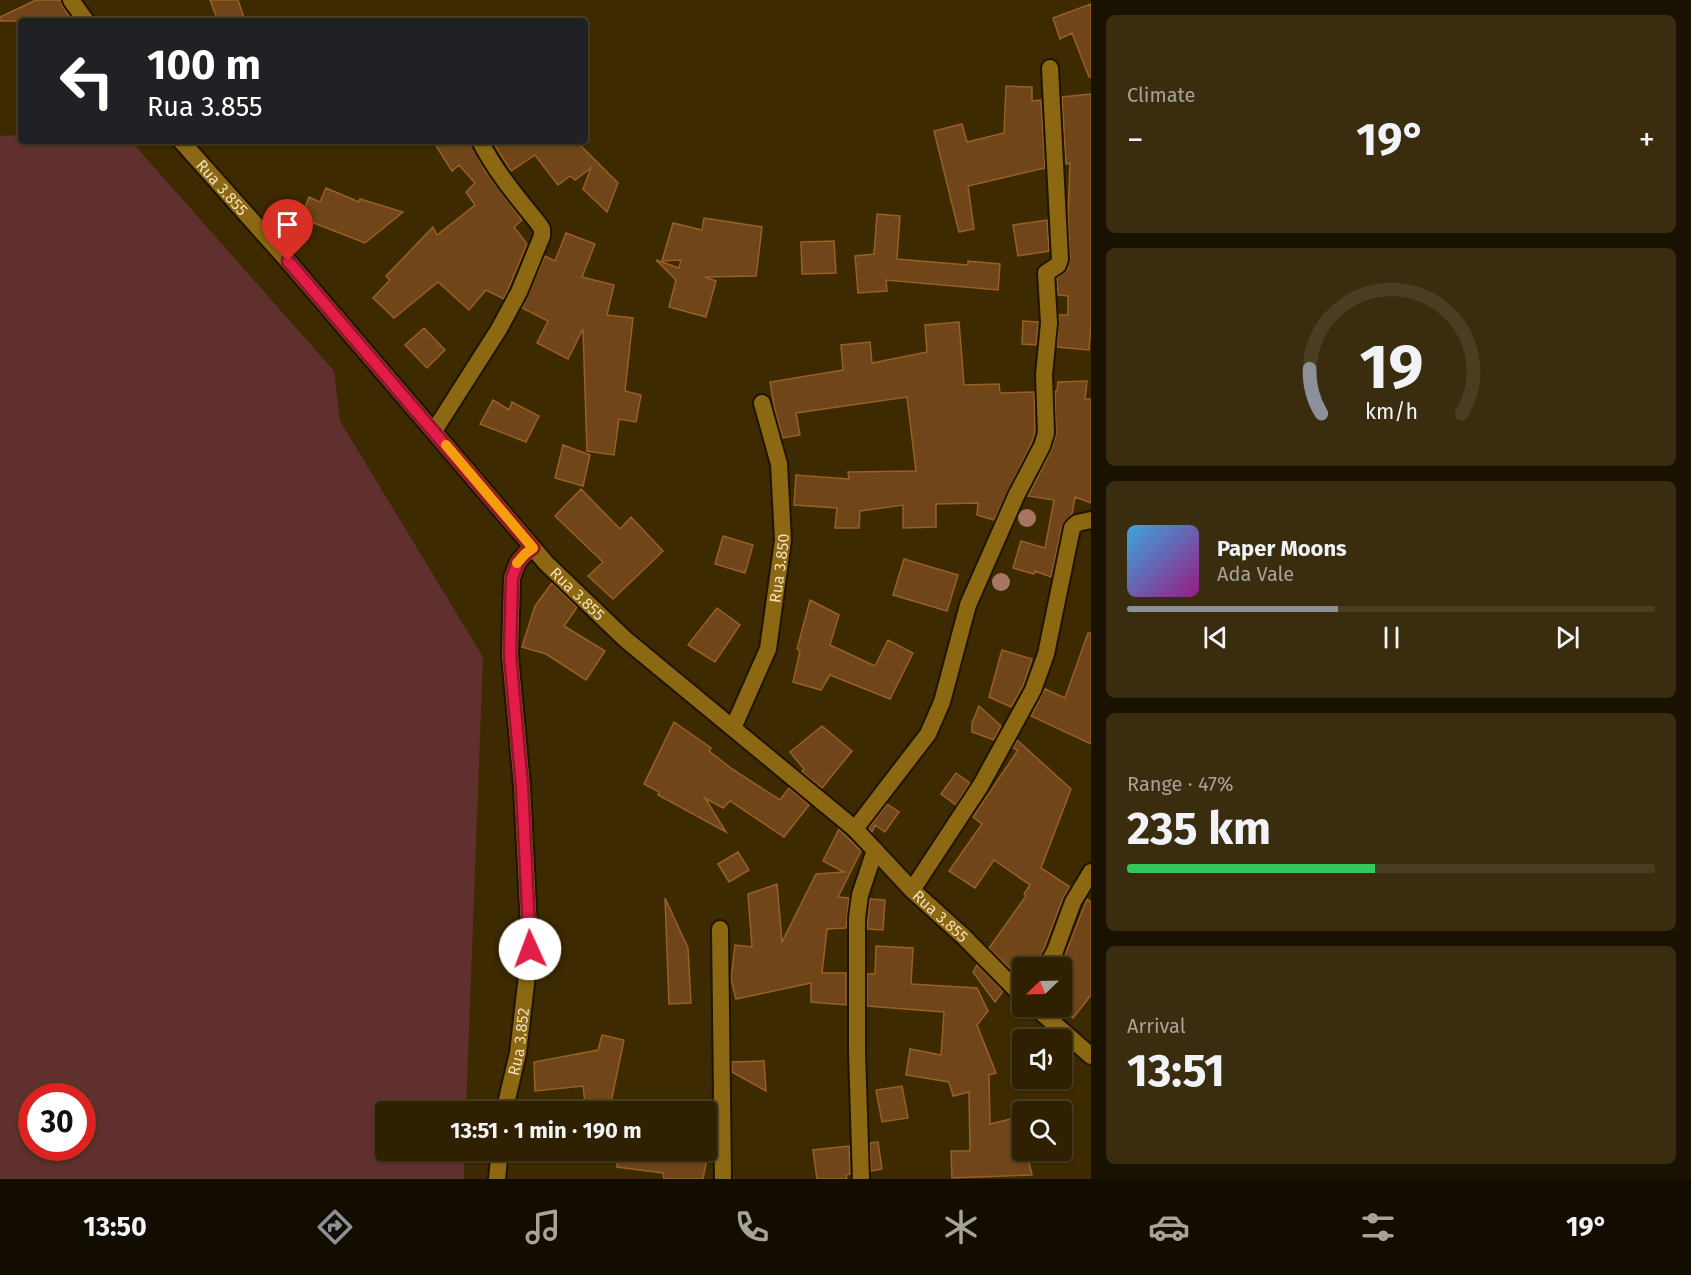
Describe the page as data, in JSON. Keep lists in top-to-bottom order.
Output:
{
  "streets": {
    "street": ["Rua 3.855", "Rua 3.850", "Rua 3.852"]
  },
  "crossings": [
    ["Rua 3.855", "Rua 3.850"],
    ["Rua 3.855", "Rua 3.852"]
  ],
  "north": "bottom left",
  "page": {
    "tile": [
      "Climate",
      ["Range · 47%", "235 km"],
      ["Arrival", "13:51"]
    ],
    "turn": ["100 m", "Rua 3.855"],
    "heat": ["−", "19°", "+"],
    "song": ["Paper Moons", "Ada Vale"],
    "limit": "30",
    "trip": "13:51 · 1 min · 190 m",
    "tabs": ["13:50", "19°"],
    "gauge": ["19", "km/h"]
  }
}
